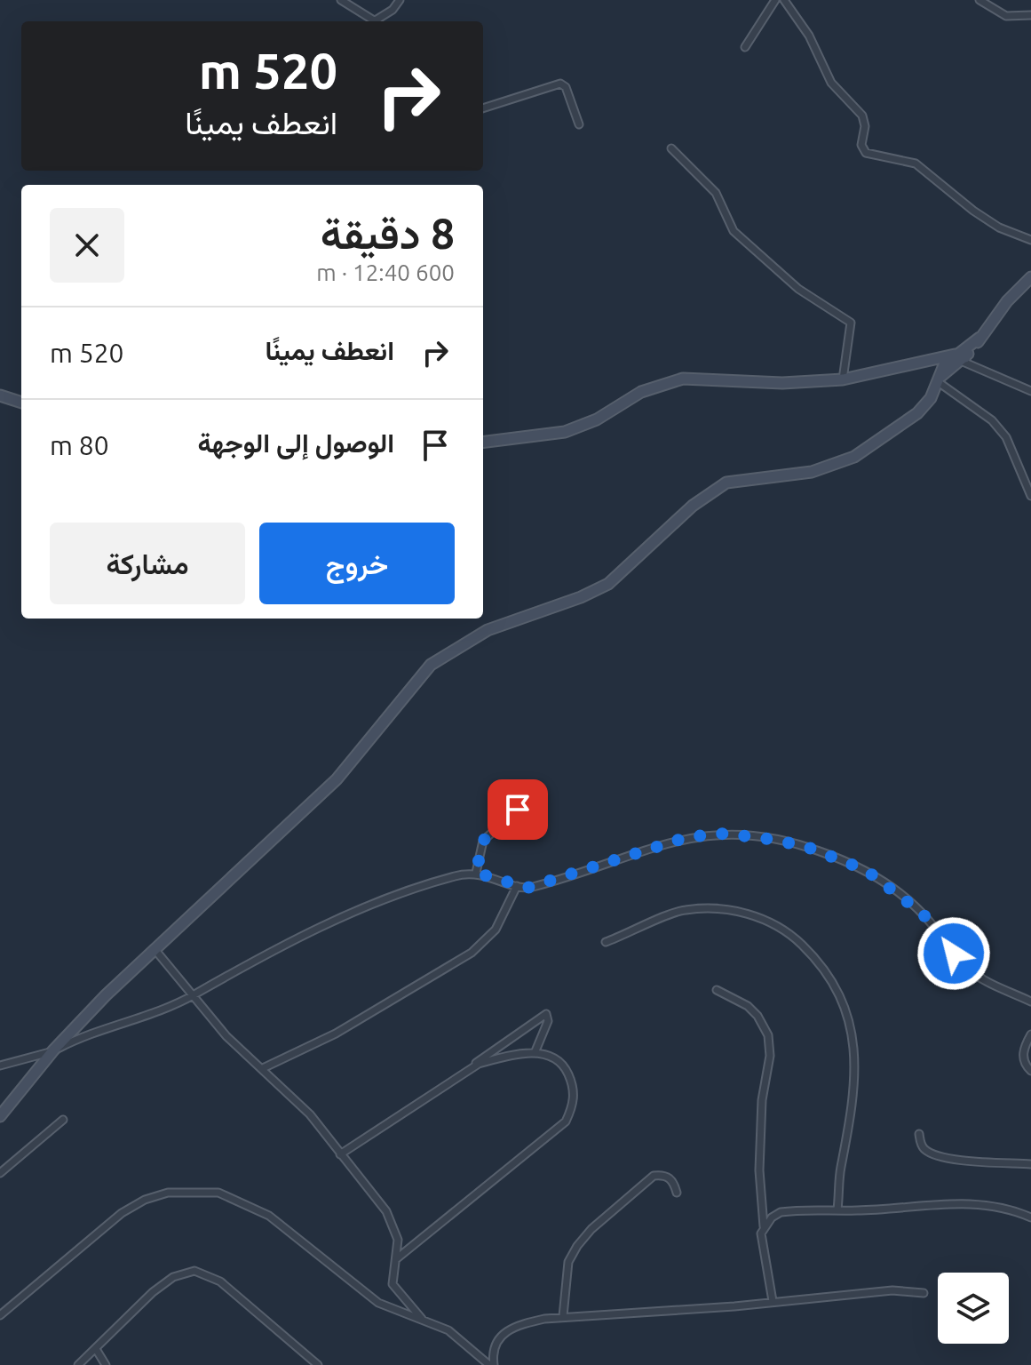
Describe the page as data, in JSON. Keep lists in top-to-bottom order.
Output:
{
  "page": {
    "turn": ["520 m", "انعطف يمينًا"],
    "heading": ["8 دقيقة", "600 m · 12:40"],
    "list": [
      {
        "name": "انعطف يمينًا",
        "value": "520 m"
      },
      {
        "name": "الوصول إلى الوجهة",
        "value": "80 m"
      }
    ],
    "buttons": ["خروج", "مشاركة"]
  }
}
